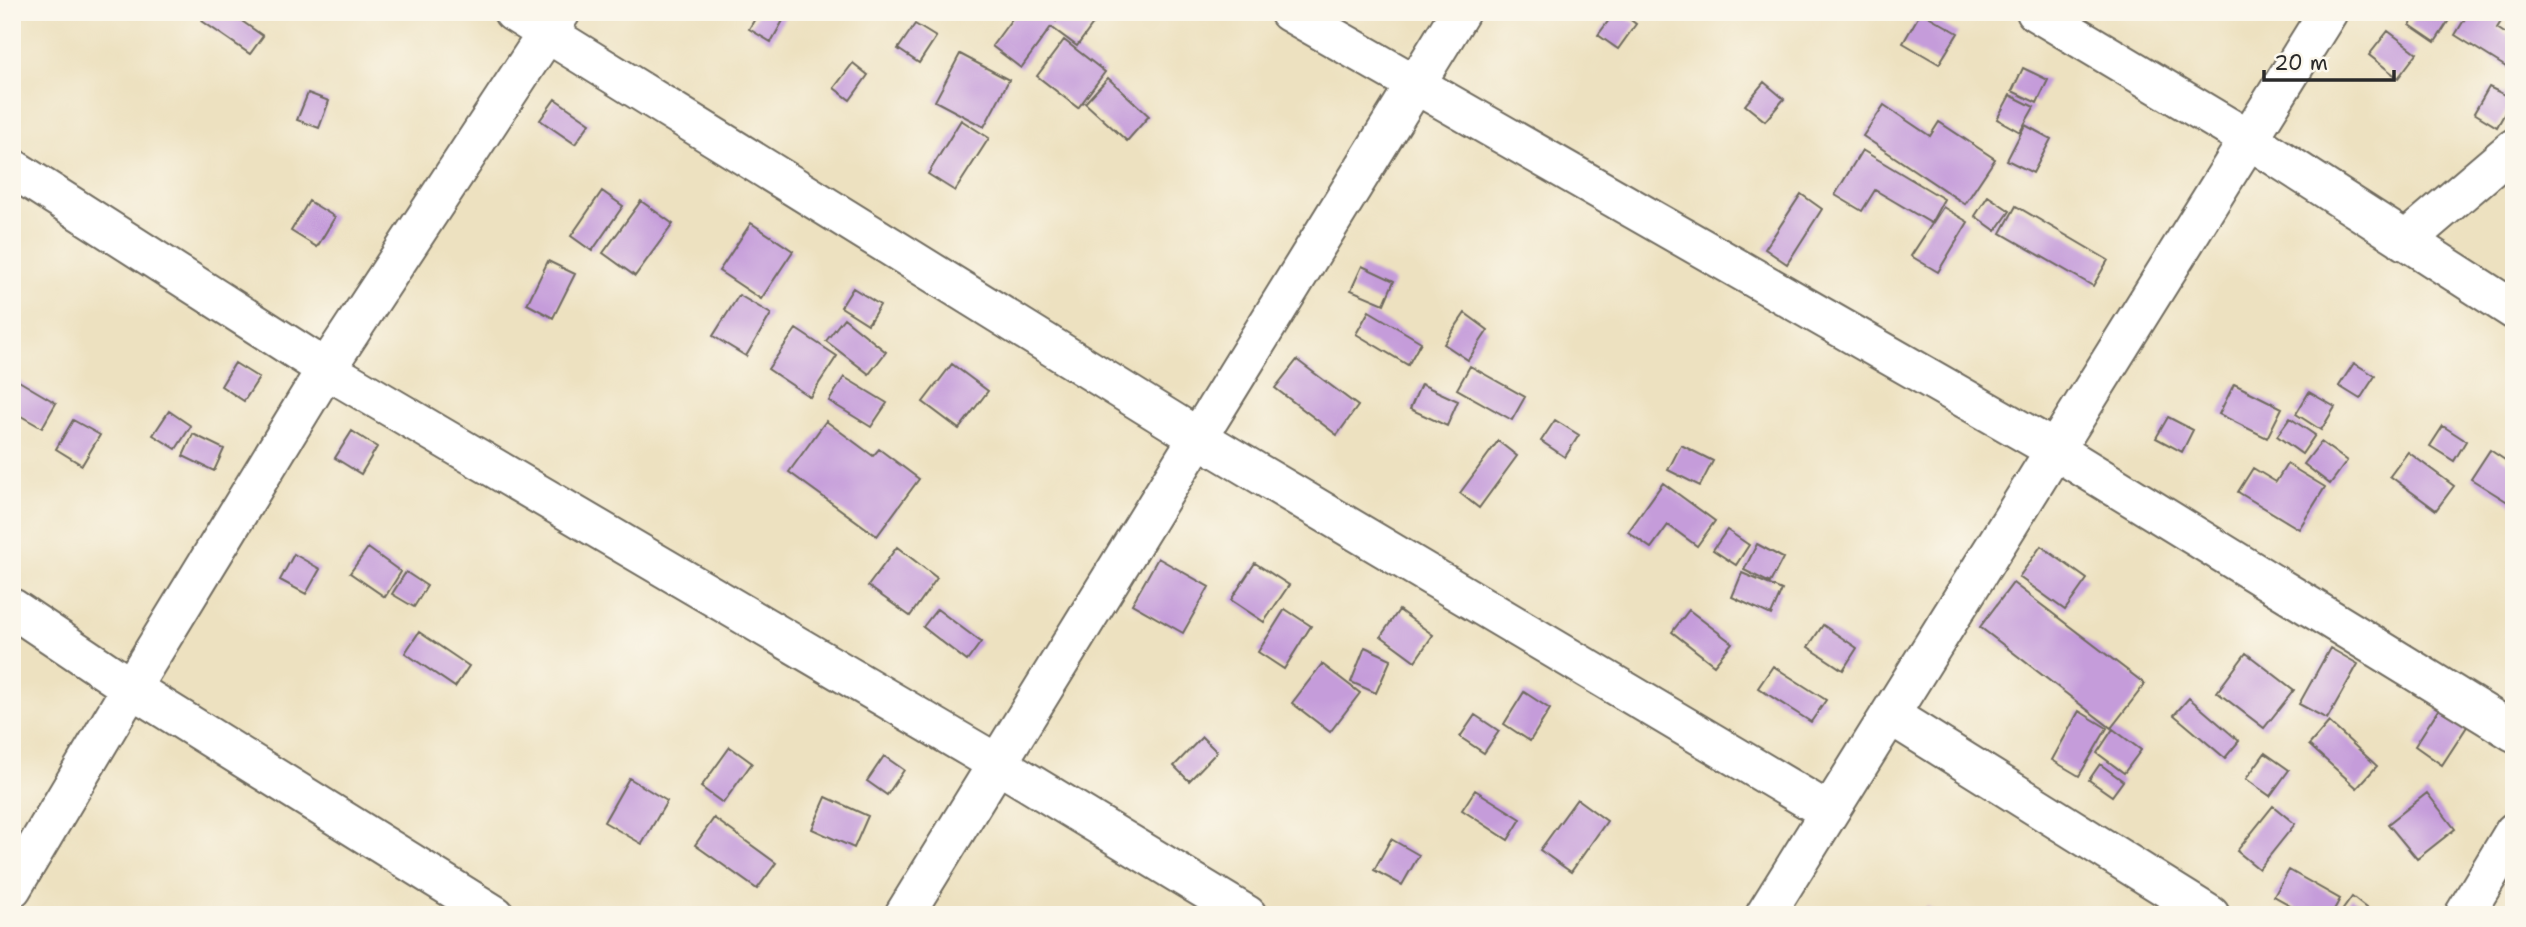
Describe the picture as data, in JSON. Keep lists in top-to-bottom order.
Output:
{
  "scale_bar": "20 m"
}
